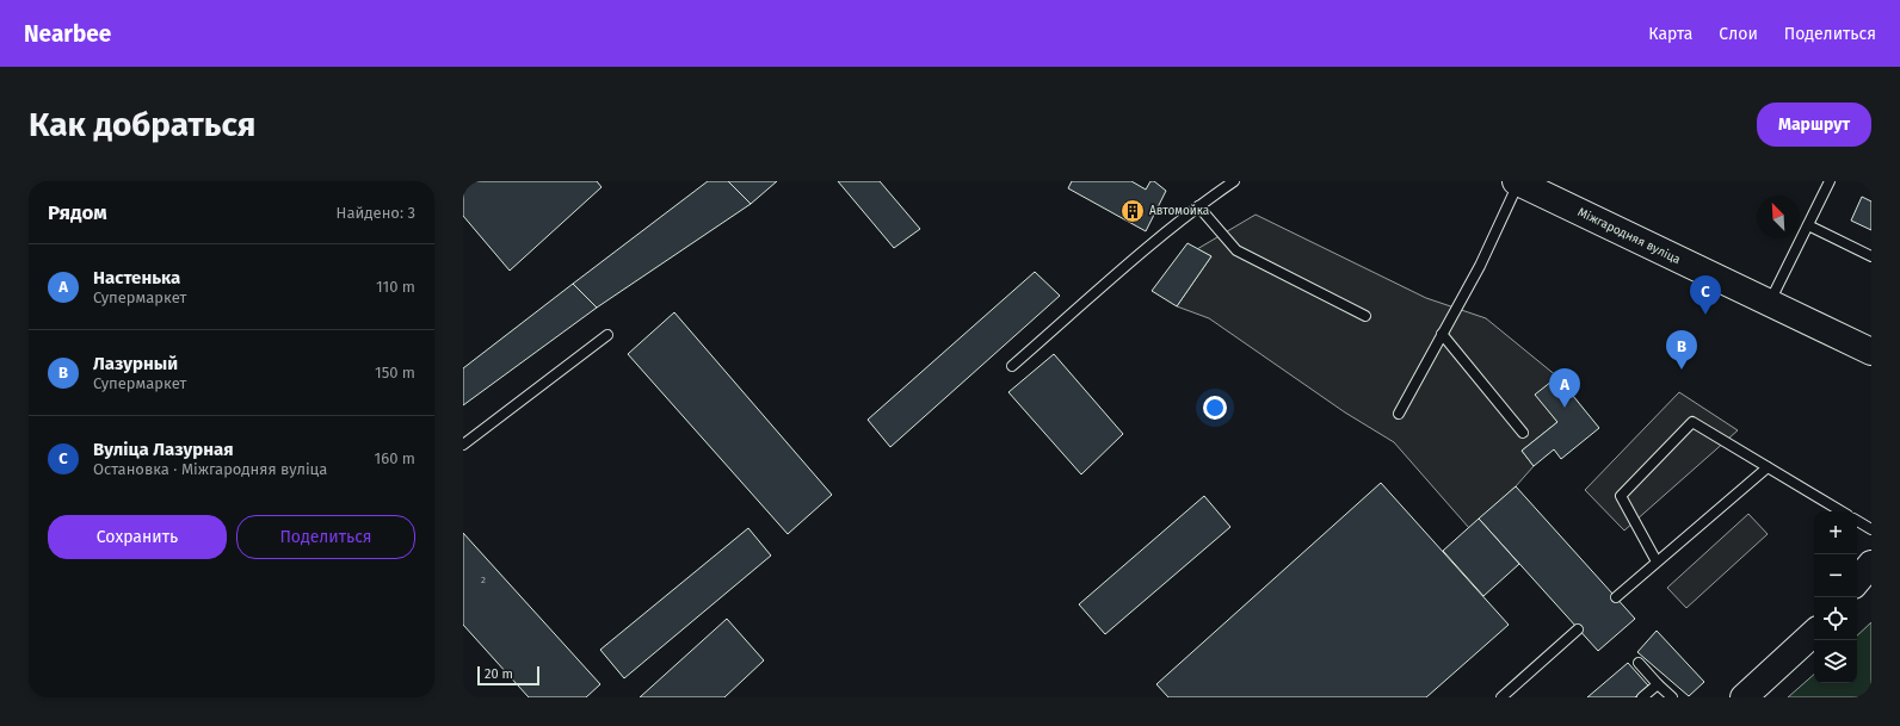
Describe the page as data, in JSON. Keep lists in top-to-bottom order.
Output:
{
  "streets": {
    "main road": ["Міжгародняя вуліца"]
  },
  "places": {
    "building": ["Автомойка"]
  },
  "house_numbers": ["2"],
  "scale_bar": "20 m",
  "north": "top left",
  "page": {
    "header": "Nearbee",
    "nav": ["Карта", "Слои", "Поделиться"],
    "buttons": [
      "Маршрут",
      ["Сохранить", "Поделиться"]
    ],
    "title": "Как добраться",
    "heading": ["Рядом", "Найдено: 3"],
    "list": [
      {
        "mark": "A",
        "name": "Настенька",
        "note": "Супермаркет",
        "value": "110 m"
      },
      {
        "mark": "B",
        "name": "Лазурный",
        "note": "Супермаркет",
        "value": "150 m"
      },
      {
        "mark": "C",
        "name": "Вуліца Лазурная",
        "note": "Остановка · Міжгародняя вуліца",
        "value": "160 m"
      }
    ],
    "pins": ["C", "B", "A"],
    "map_buttons": ["+", "−"],
    "scale": "20 m"
  }
}
